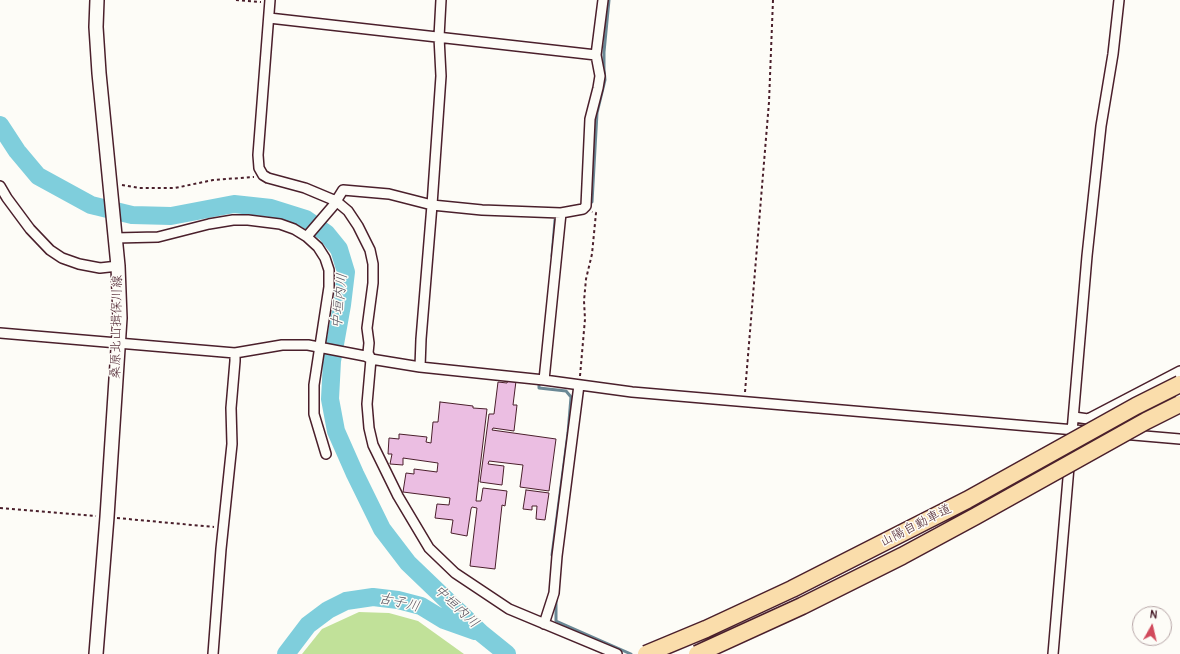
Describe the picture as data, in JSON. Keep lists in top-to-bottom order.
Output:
{
  "streets": {
    "highway": ["山陽自動車道"],
    "main road": ["桑原北山揖保川線"]
  },
  "water": ["中垣内川", "古子川"],
  "north": "top"
}
